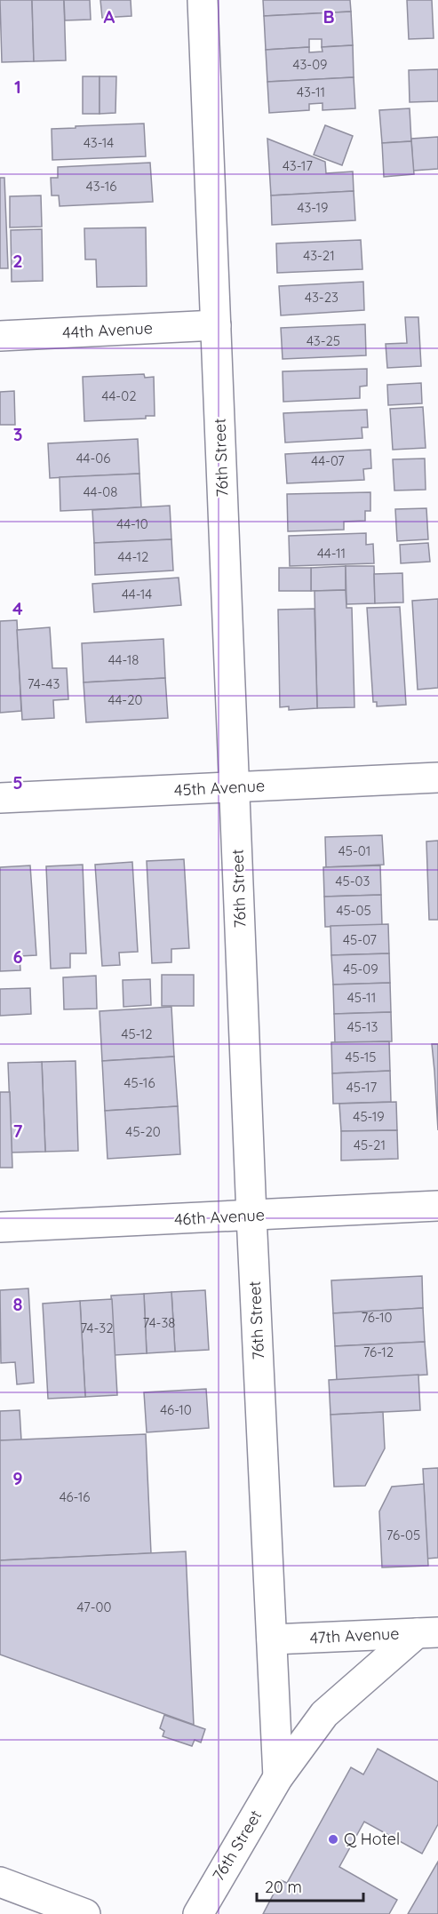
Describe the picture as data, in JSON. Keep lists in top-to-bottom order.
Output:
{
  "streets": {
    "street": [
      "44th Avenue",
      "76th Street",
      "45th Avenue",
      "46th Avenue",
      "47th Avenue"
    ]
  },
  "crossings": [
    ["44th Avenue", "76th Street"],
    ["76th Street", "45th Avenue"],
    ["76th Street", "46th Avenue"],
    ["76th Street", "47th Avenue"]
  ],
  "places": ["Q Hotel"],
  "house_numbers": [
    "43-09",
    "43-11",
    "43-14",
    "43-17",
    "43-16",
    "43-19",
    "43-21",
    "43-23",
    "43-25",
    "44-02",
    "44-06",
    "44-07",
    "44-08",
    "44-10",
    "44-11",
    "44-12",
    "44-14",
    "44-18",
    "74-43",
    "44-20",
    "45-01",
    "45-03",
    "45-05",
    "45-07",
    "45-09",
    "45-11",
    "45-13",
    "45-12",
    "45-15",
    "45-16",
    "45-17",
    "45-19",
    "45-20",
    "45-21",
    "76-10",
    "74-38",
    "74-32",
    "76-12",
    "46-10",
    "46-16",
    "76-05",
    "47-00"
  ],
  "scale_bar": "20 m",
  "grid": {
    "columns": ["A", "B"],
    "rows": [
      "1",
      "2",
      "3",
      "4",
      "5",
      "6",
      "7",
      "8",
      "9"
    ]
  }
}
